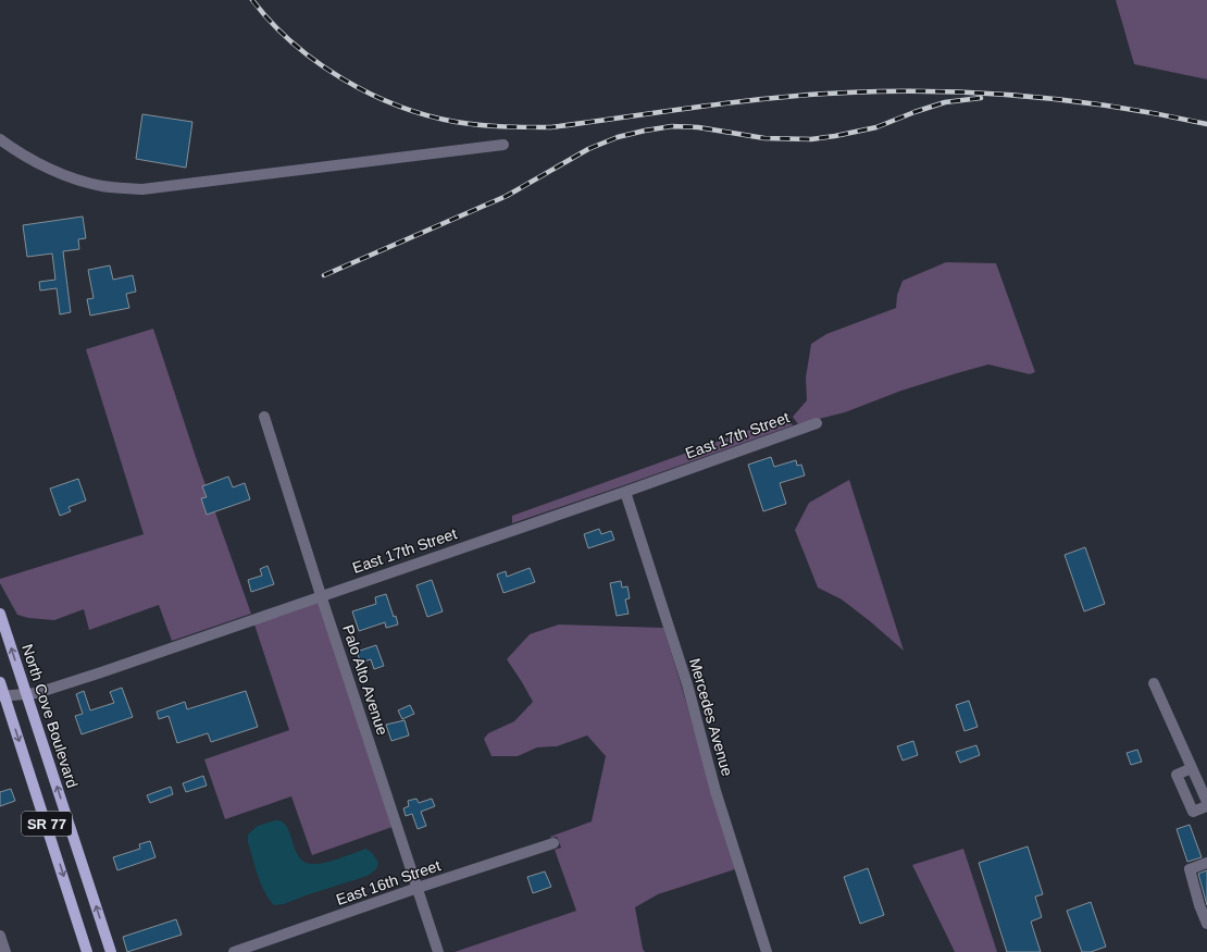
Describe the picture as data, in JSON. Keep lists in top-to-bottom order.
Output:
{
  "streets": {
    "main road": ["North Cove Boulevard", "SR 77"],
    "street": [
      "East 17th Street",
      "Palo Alto Avenue",
      "Mercedes Avenue",
      "East 16th Street"
    ]
  },
  "crossings": [
    ["East 17th Street", "Palo Alto Avenue"],
    ["East 17th Street", "North Cove Boulevard"],
    ["East 17th Street", "Mercedes Avenue"],
    ["East 17th Street", "SR 77"],
    ["Palo Alto Avenue", "East 16th Street"]
  ]
}
